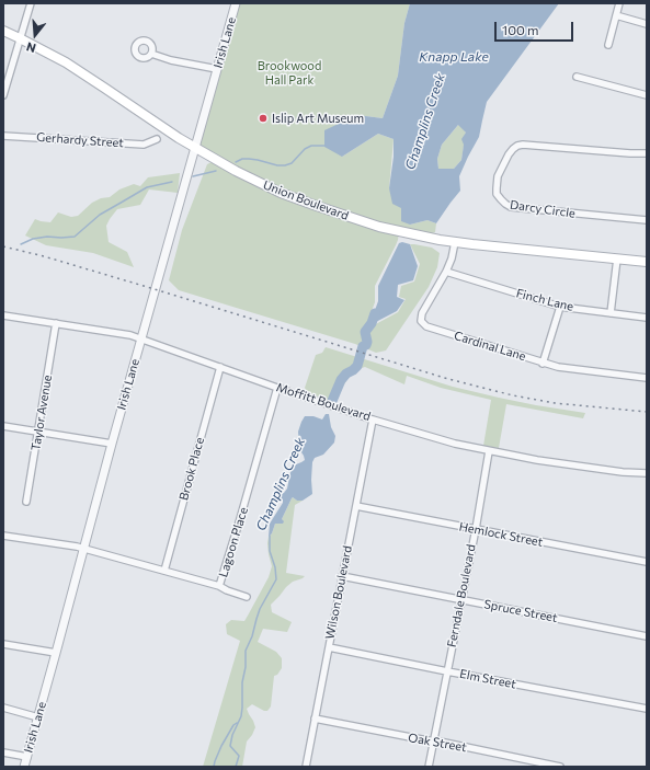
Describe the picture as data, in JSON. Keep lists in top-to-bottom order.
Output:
{
  "streets": {
    "main road": ["Union Boulevard"],
    "street": [
      "Irish Lane",
      "Gerhardy Street",
      "Darcy Circle",
      "Finch Lane",
      "Cardinal Lane",
      "Moffitt Boulevard",
      "Taylor Avenue",
      "Brook Place",
      "Hemlock Street",
      "Lagoon Place",
      "Wilson Boulevard",
      "Ferndale Boulevard",
      "Spruce Street",
      "Elm Street",
      "Oak Street"
    ]
  },
  "crossings": [
    ["Irish Lane", "Union Boulevard"],
    ["Irish Lane", "Moffitt Boulevard"],
    ["Irish Lane", "Lagoon Place"],
    ["Union Boulevard", "Cardinal Lane"],
    ["Finch Lane", "Cardinal Lane"],
    ["Moffitt Boulevard", "Taylor Avenue"],
    ["Moffitt Boulevard", "Brook Place"],
    ["Moffitt Boulevard", "Lagoon Place"],
    ["Moffitt Boulevard", "Wilson Boulevard"],
    ["Moffitt Boulevard", "Ferndale Boulevard"],
    ["Brook Place", "Lagoon Place"],
    ["Hemlock Street", "Wilson Boulevard"],
    ["Hemlock Street", "Ferndale Boulevard"],
    ["Wilson Boulevard", "Spruce Street"],
    ["Wilson Boulevard", "Elm Street"],
    ["Wilson Boulevard", "Oak Street"],
    ["Ferndale Boulevard", "Spruce Street"],
    ["Ferndale Boulevard", "Elm Street"],
    ["Ferndale Boulevard", "Oak Street"]
  ],
  "water": ["Knapp Lake", "Champlins Creek"],
  "parks": ["Brookwood Hall Park"],
  "places": ["Islip Art Museum"],
  "scale_bar": "100 m",
  "north": "bottom"
}
